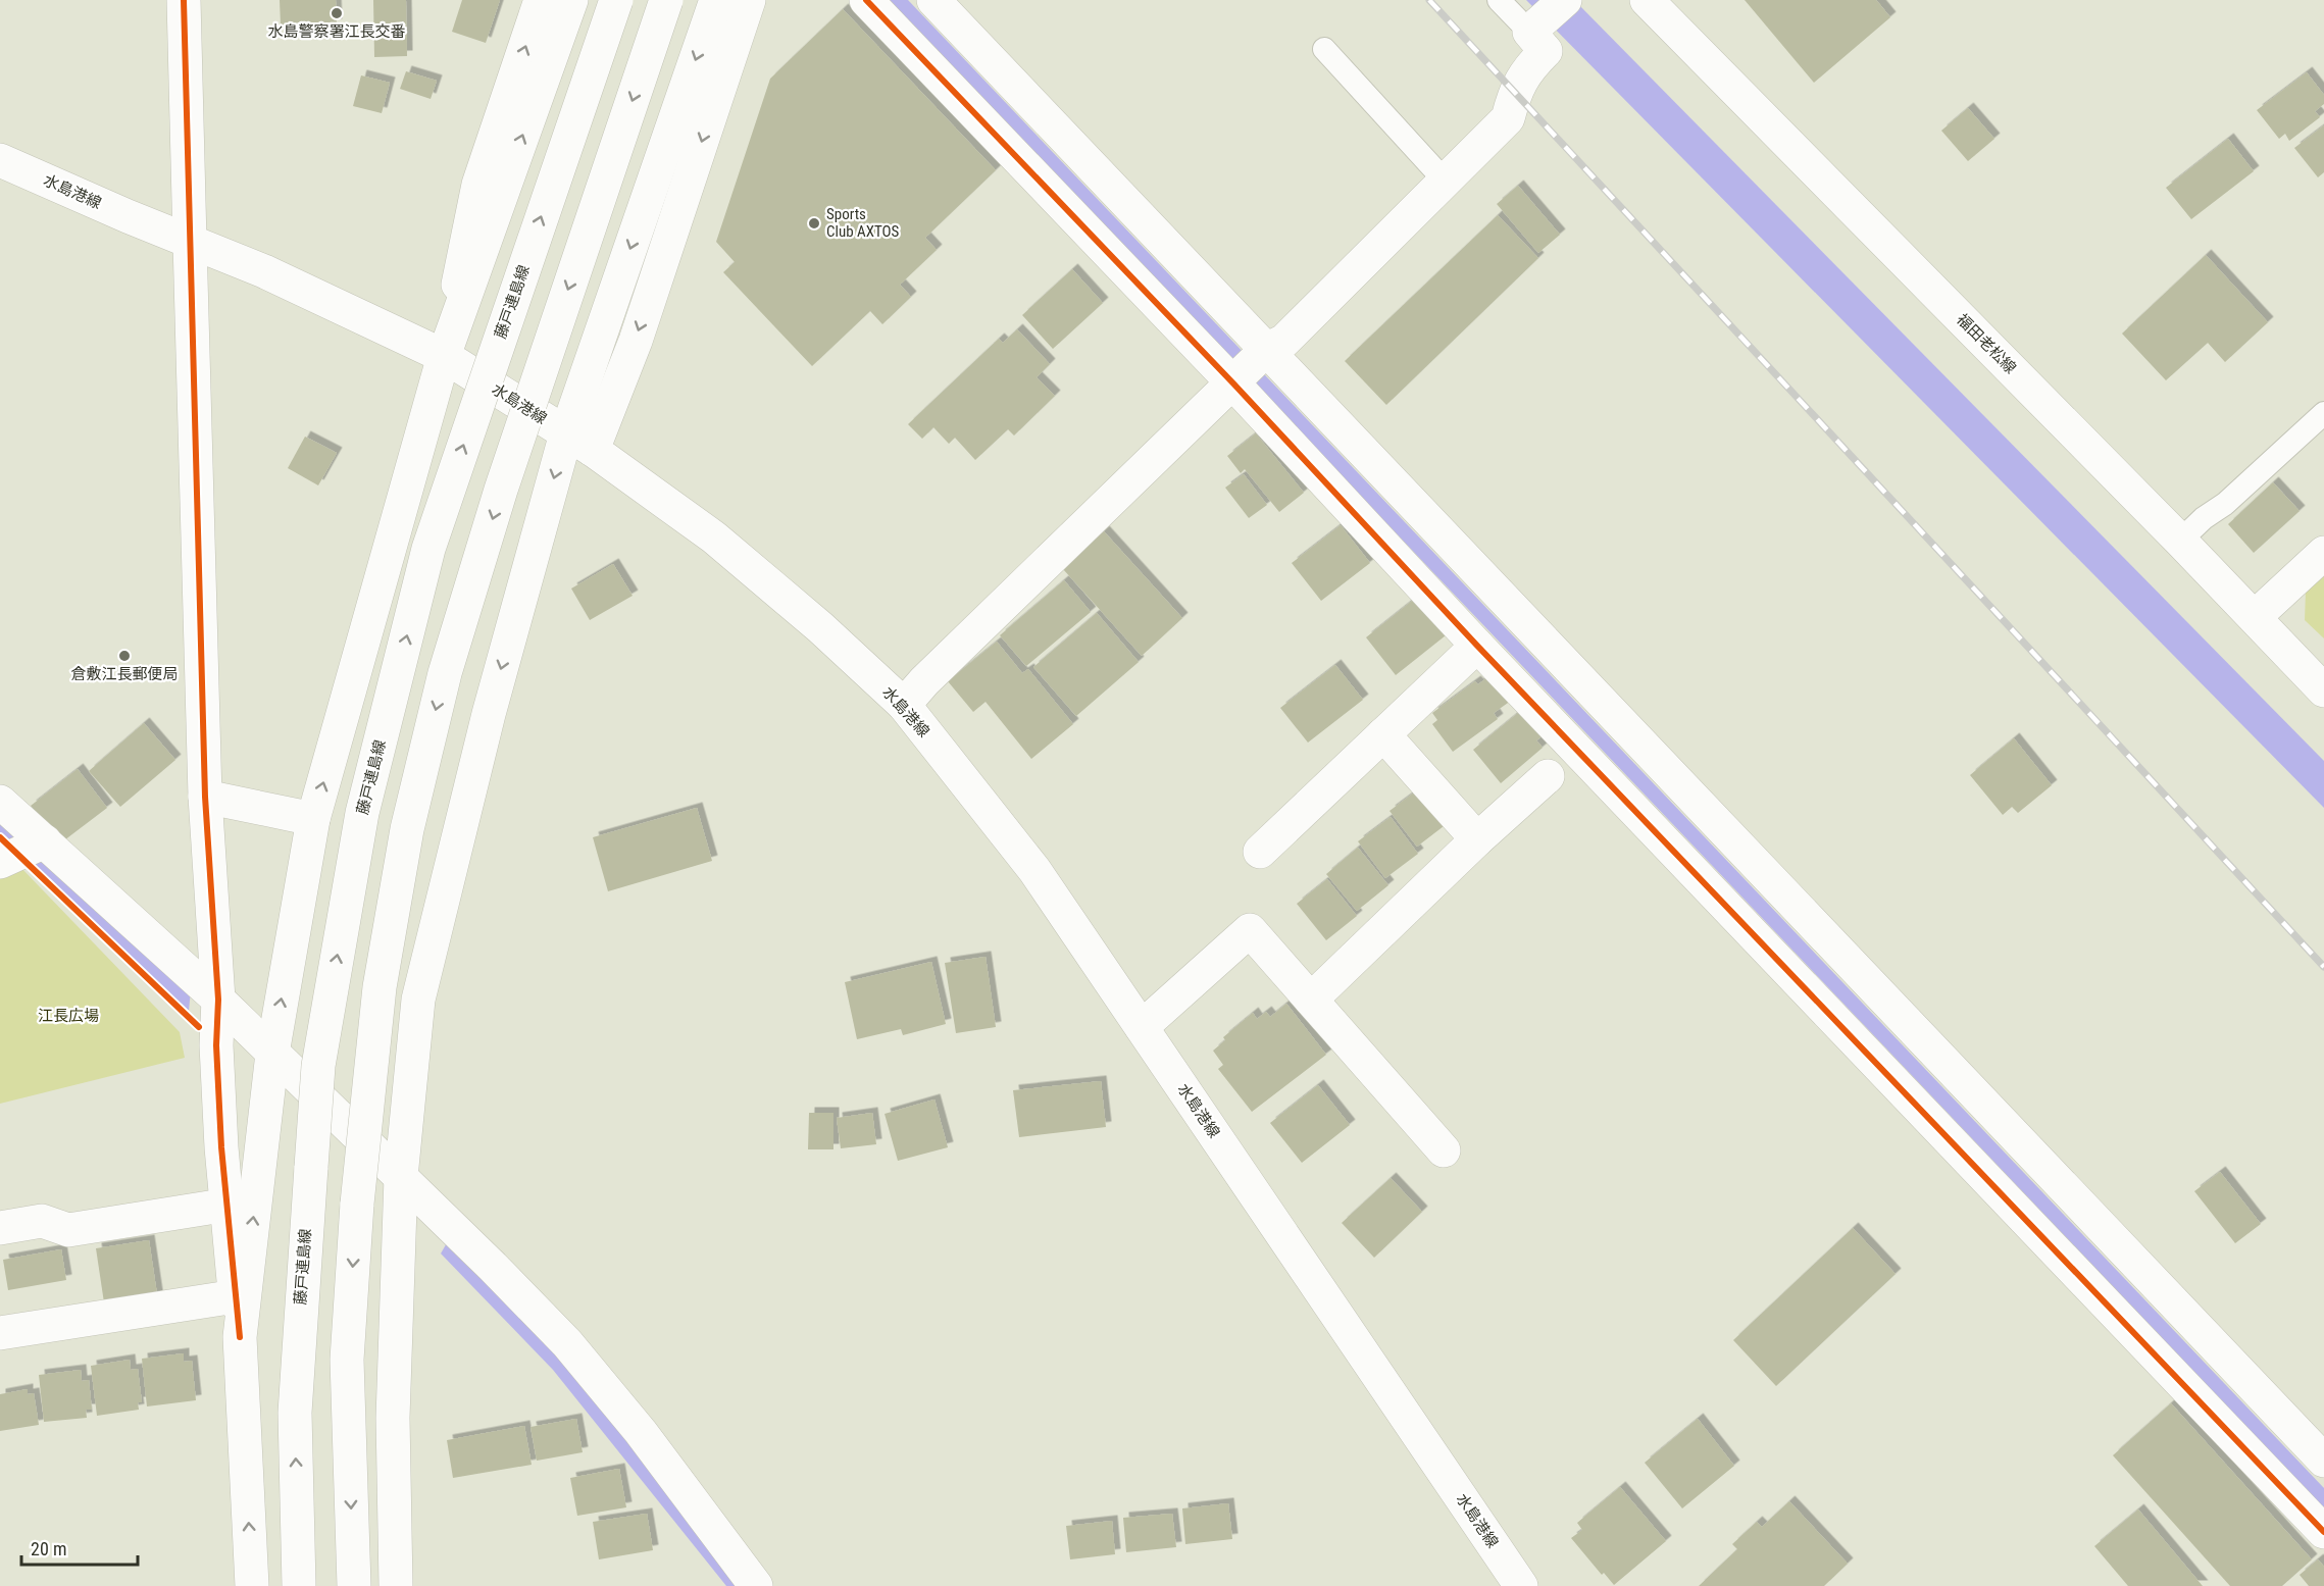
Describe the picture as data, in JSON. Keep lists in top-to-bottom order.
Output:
{
  "streets": {
    "street": ["水島港線", "藤戸連島線", "福田老松線"]
  },
  "parks": ["江長広場"],
  "places": ["水島警察署江長交番", "Sports Club AXTOS", "倉敷江長郵便局"],
  "scale_bar": "20 m"
}
